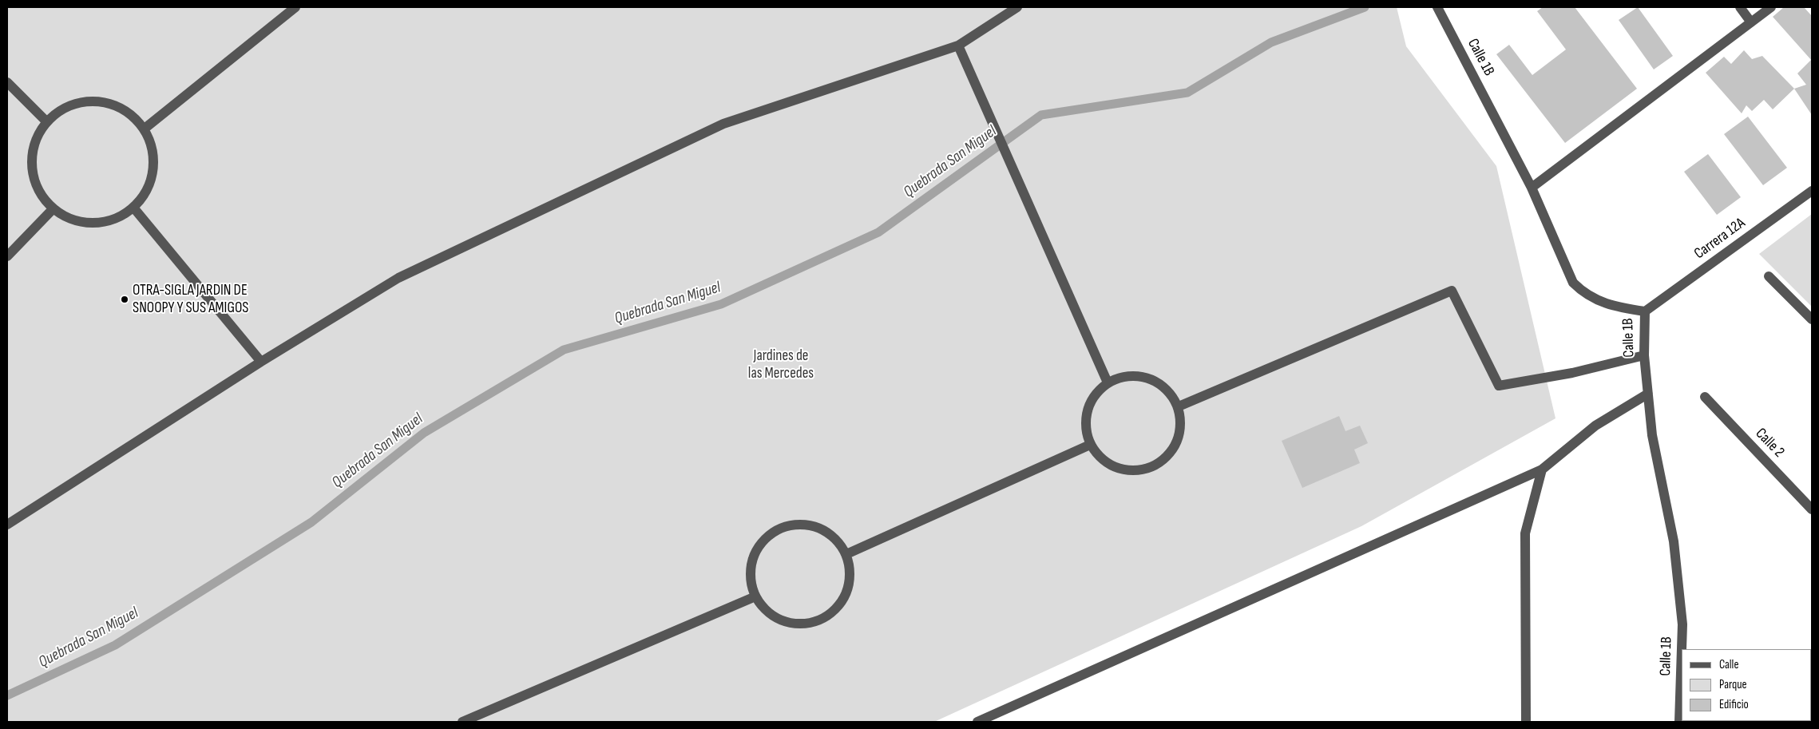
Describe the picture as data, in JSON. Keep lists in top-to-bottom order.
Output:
{
  "streets": {
    "street": ["Calle 1B", "Carrera 12A", "Calle 2"]
  },
  "crossings": [
    ["Calle 1B", "Carrera 12A"]
  ],
  "water": ["Quebrada San Miguel"],
  "parks": ["Jardines de las Mercedes"],
  "places": ["OTRA-SIGLA JARDIN DE SNOOPY Y SUS AMIGOS"],
  "legend": ["Calle", "Parque", "Edificio"]
}
